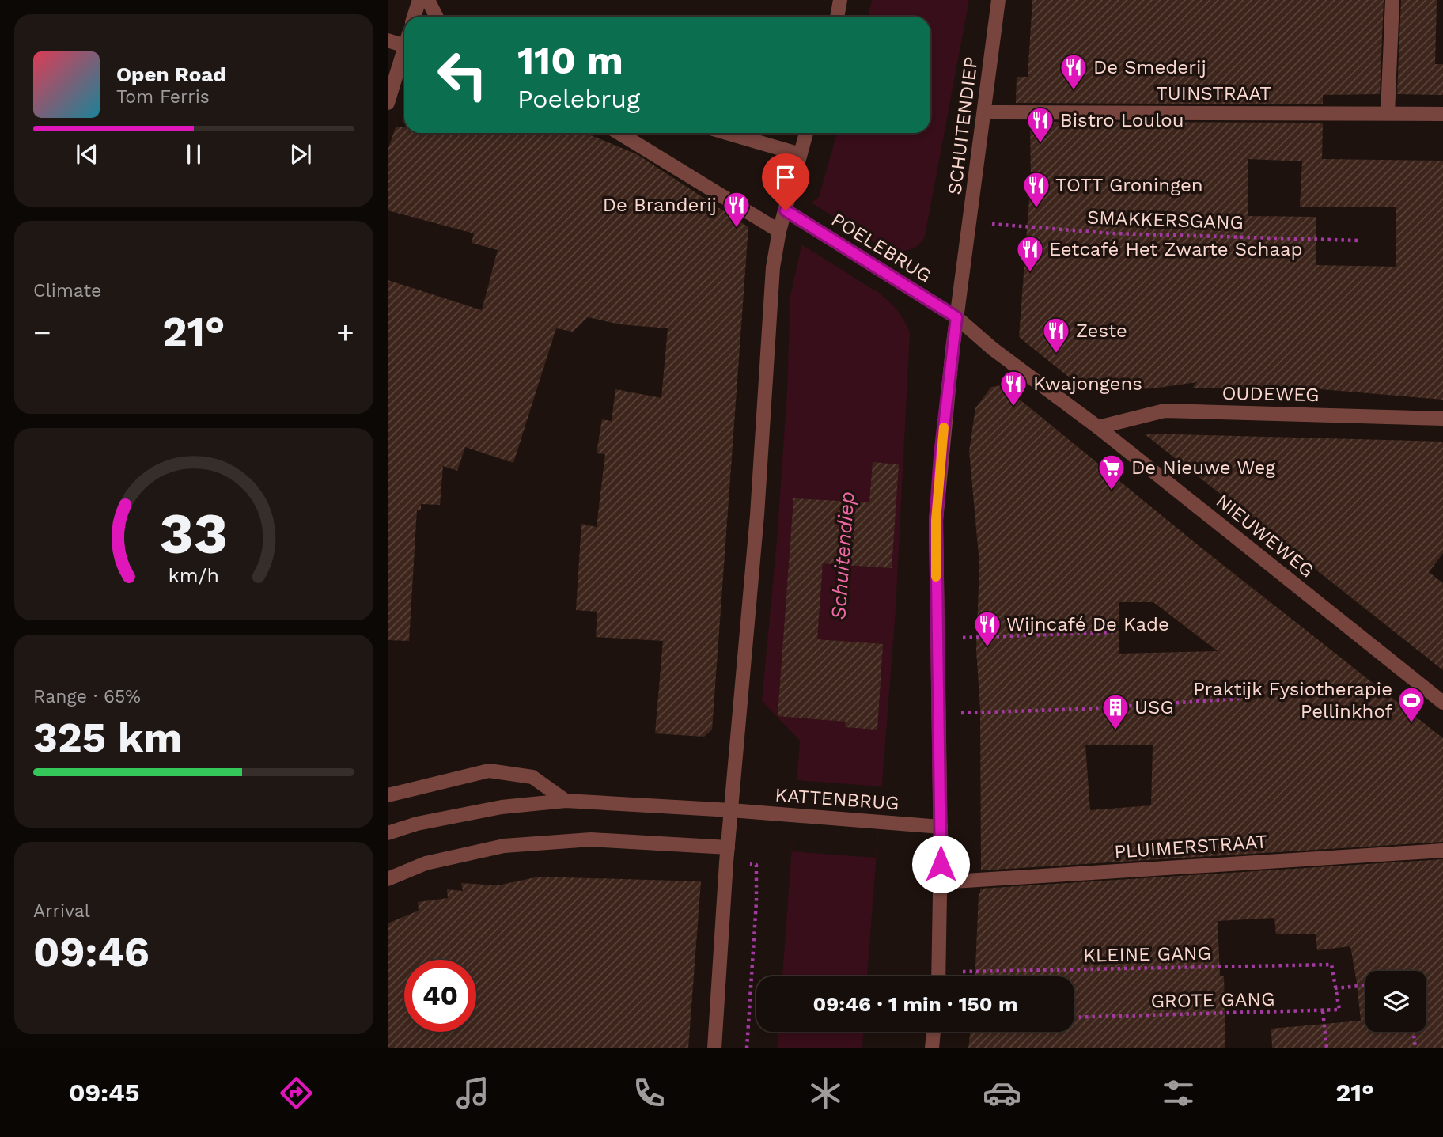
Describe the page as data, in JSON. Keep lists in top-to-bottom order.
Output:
{
  "streets": {
    "street": [
      "TUINSTRAAT",
      "SCHUITENDIEP",
      "POELEBRUG",
      "OUDEWEG",
      "NIEUWEWEG",
      "KATTENBRUG",
      "PLUIMERSTRAAT"
    ],
    "path": ["SMAKKERSGANG", "KLEINE GANG", "GROTE GANG"]
  },
  "crossings": [
    ["TUINSTRAAT", "SCHUITENDIEP"],
    ["SCHUITENDIEP", "SMAKKERSGANG"],
    ["SCHUITENDIEP", "POELEBRUG"],
    ["SCHUITENDIEP", "NIEUWEWEG"],
    ["SCHUITENDIEP", "KATTENBRUG"],
    ["SCHUITENDIEP", "PLUIMERSTRAAT"],
    ["POELEBRUG", "NIEUWEWEG"],
    ["OUDEWEG", "NIEUWEWEG"]
  ],
  "water": ["Schuitendiep"],
  "places": {
    "restaurant": [
      "De Smederij",
      "Bistro Loulou",
      "TOTT Groningen",
      "De Branderij",
      "Eetcafé Het Zwarte Schaap",
      "Zeste",
      "Kwajongens",
      "Wijncafé De Kade"
    ],
    "supermarket": ["De Nieuwe Weg"],
    "sports": ["Praktijk Fysiotherapie Pellinkhof"],
    "building": ["USG"]
  },
  "page": {
    "turn": ["110 m", "Poelebrug"],
    "song": ["Open Road", "Tom Ferris"],
    "tile": [
      "Climate",
      ["Range · 65%", "325 km"],
      ["Arrival", "09:46"]
    ],
    "heat": ["−", "21°", "+"],
    "limit": "40",
    "trip": "09:46 · 1 min · 150 m",
    "tabs": ["09:45", "21°"],
    "gauge": ["33", "km/h"]
  }
}
